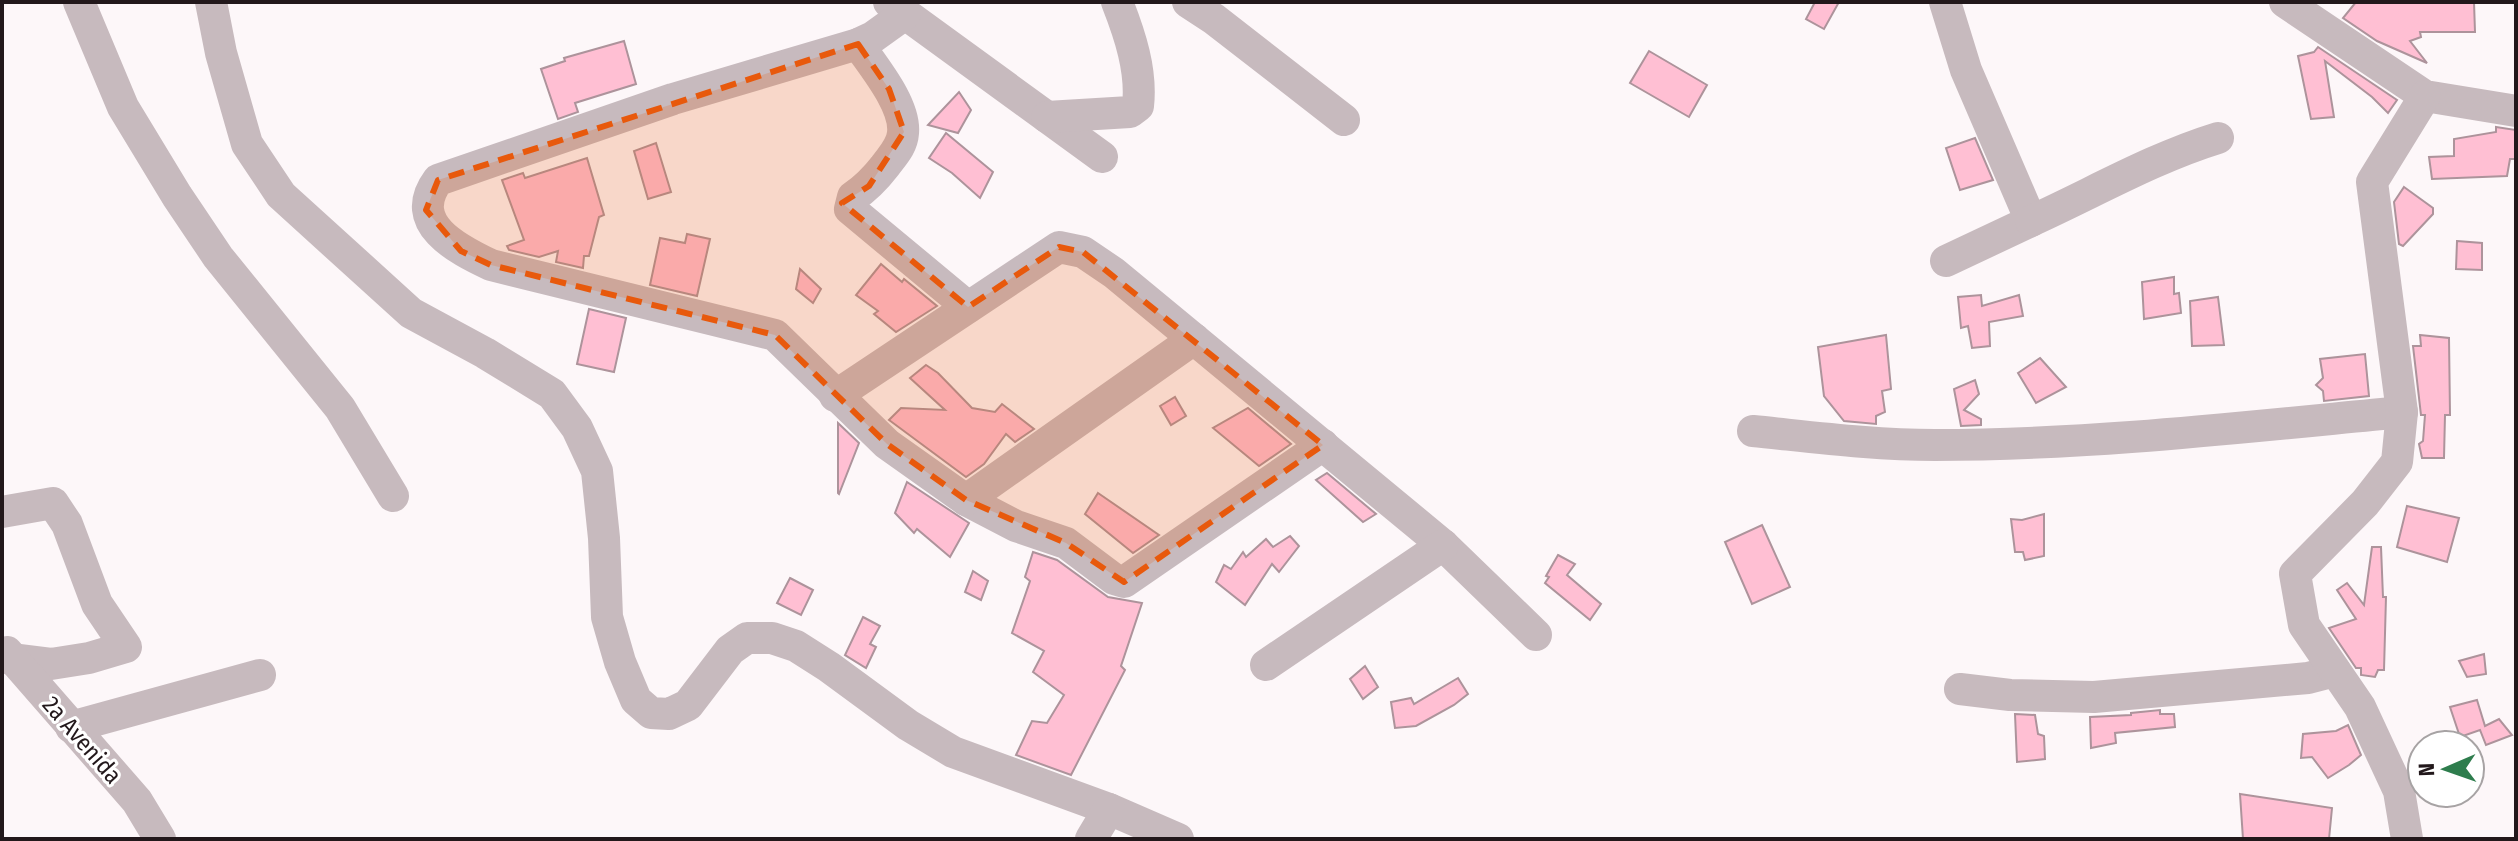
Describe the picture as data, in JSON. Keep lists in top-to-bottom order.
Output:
{
  "streets": {
    "street": ["2a Avenida"]
  },
  "north": "left"
}
